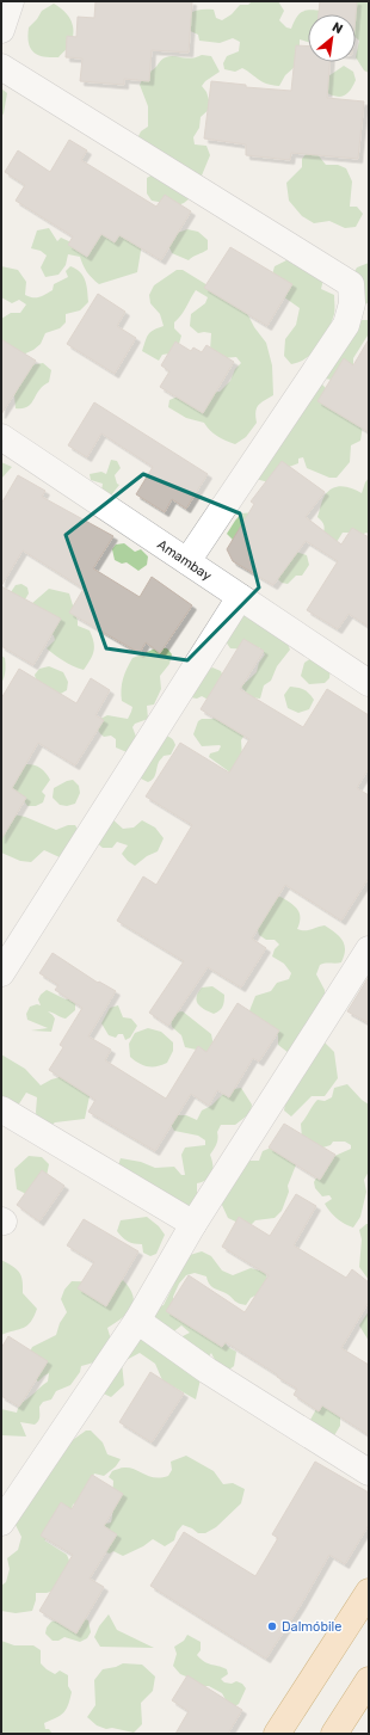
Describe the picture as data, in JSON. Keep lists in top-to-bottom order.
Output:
{
  "streets": {
    "street": ["Amambay"]
  },
  "places": ["Dalmóbile"],
  "north": "top right"
}
